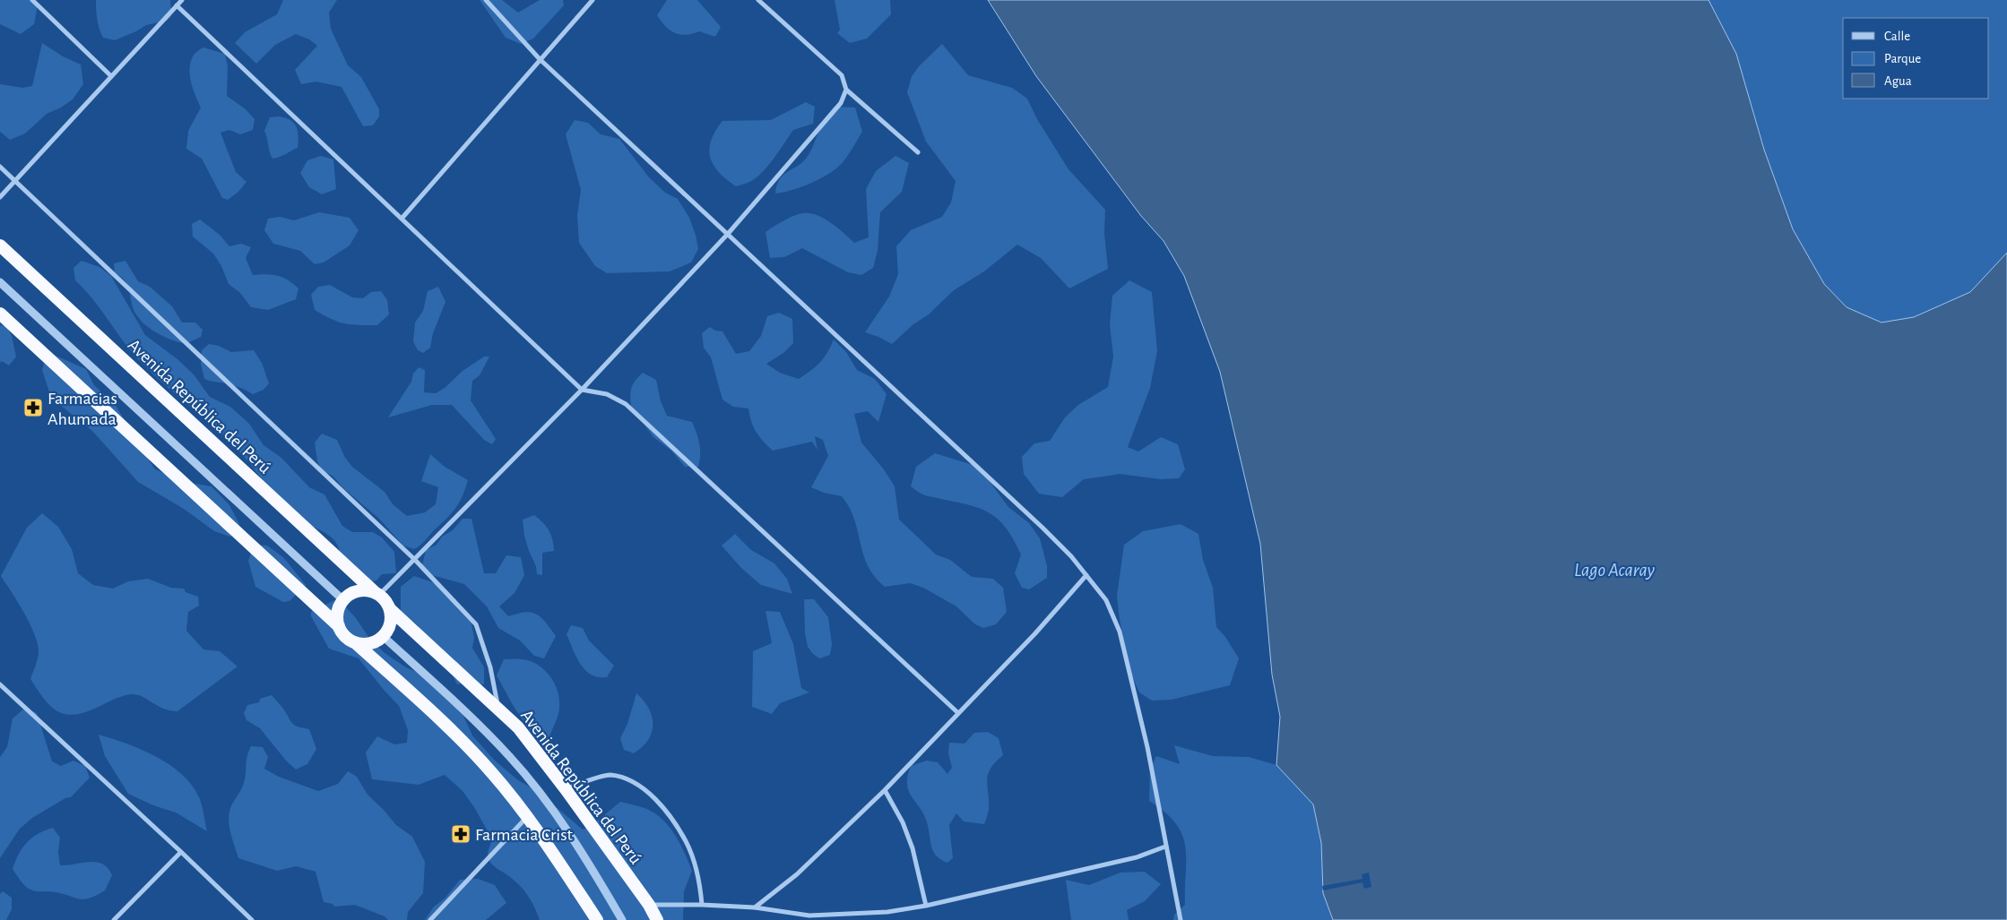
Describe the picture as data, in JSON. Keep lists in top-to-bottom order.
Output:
{
  "streets": {
    "highway": ["Avenida República del Perú"]
  },
  "water": ["Lago Acaray"],
  "places": {
    "pharmacy": ["Farmacias Ahumada", "Farmacia Crist"]
  },
  "legend": ["Calle", "Parque", "Agua"]
}
